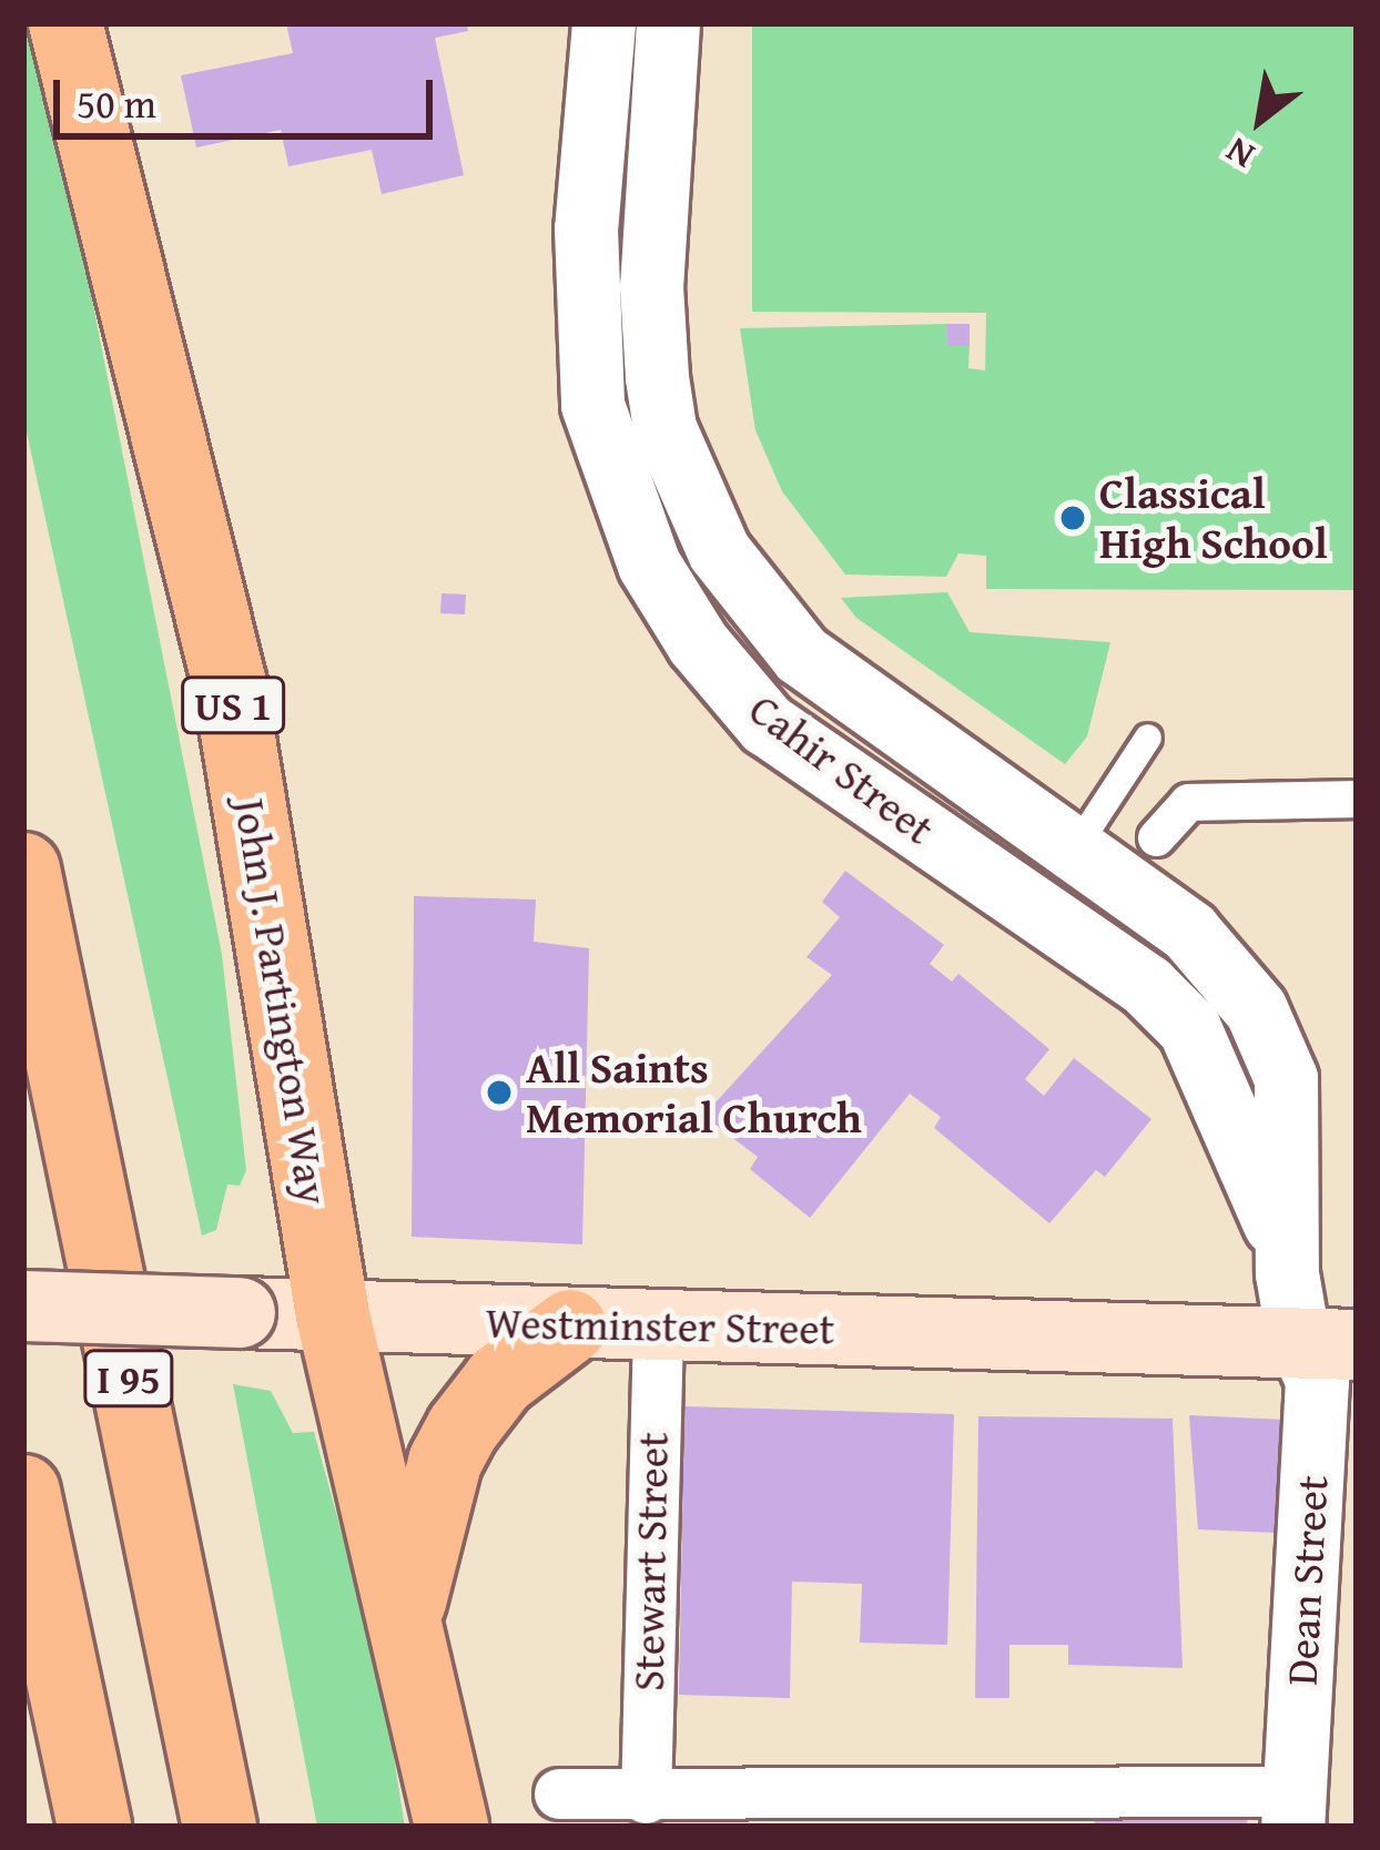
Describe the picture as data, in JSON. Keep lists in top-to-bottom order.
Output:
{
  "streets": {
    "main road": [
      "US 1",
      "John J. Partington Way",
      "Westminster Street",
      "I 95"
    ],
    "street": ["Cahir Street", "Stewart Street", "Dean Street"]
  },
  "crossings": [
    ["US 1", "John J. Partington Way"],
    ["Cahir Street", "Westminster Street"],
    ["Cahir Street", "Dean Street"],
    ["John J. Partington Way", "Westminster Street"],
    ["Westminster Street", "Stewart Street"],
    ["Westminster Street", "Dean Street"]
  ],
  "places": ["Classical High School", "All Saints Memorial Church"],
  "scale_bar": "50 m",
  "north": "bottom left"
}
